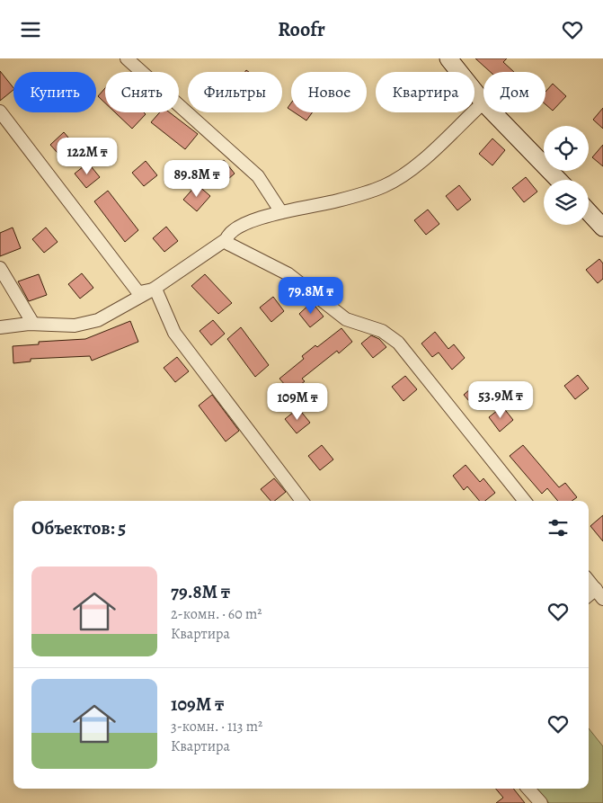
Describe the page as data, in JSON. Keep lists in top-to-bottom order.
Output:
{
  "page": {
    "header": "Roofr",
    "chip": [
      "Купить",
      "Снять",
      "Фильтры",
      "Новое",
      "Квартира",
      "Дом"
    ],
    "price": [
      "122M ₸",
      "89.8M ₸",
      "79.8M ₸",
      "53.9M ₸",
      "109M ₸"
    ],
    "heading": "Объектов: 5",
    "list": [
      {
        "name": "79.8M ₸",
        "note": "2-комн. · 60 m² · Квартира"
      },
      {
        "name": "109M ₸",
        "note": "3-комн. · 113 m² · Квартира"
      }
    ]
  }
}
